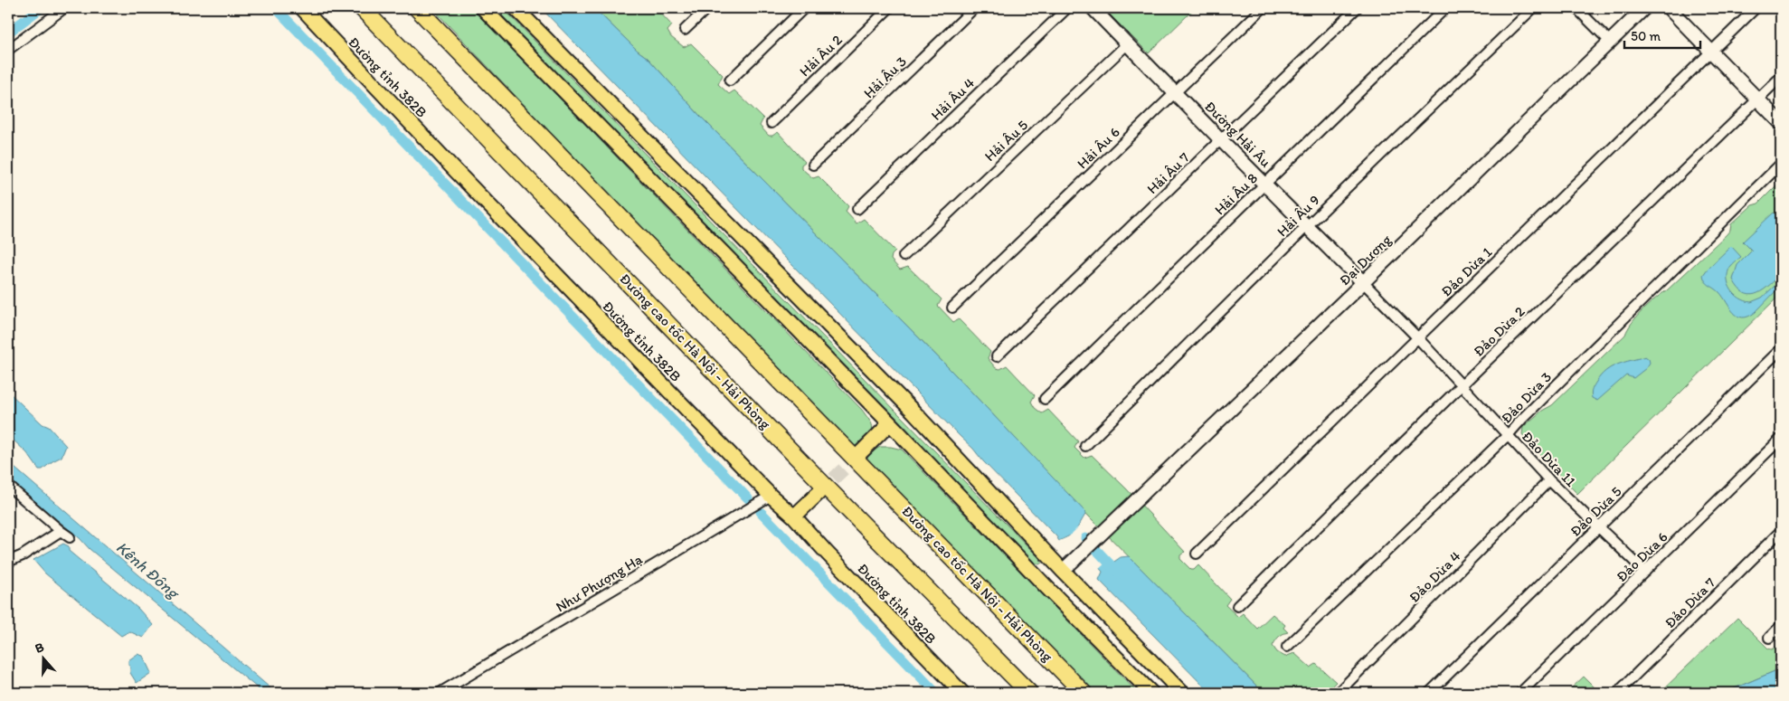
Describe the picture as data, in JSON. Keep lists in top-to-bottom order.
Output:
{
  "streets": {
    "highway": ["Đường cao tốc Hà Nội - Hải Phòng"],
    "main road": ["Đường tỉnh 382B"],
    "street": [
      "Hải Âu 2",
      "Hải Âu 3",
      "Hải Âu 4",
      "Đường Hải Âu",
      "Hải Âu 5",
      "Hải Âu 6",
      "Hải Âu 7",
      "Hải Âu 8",
      "Hải Âu 9",
      "Đại Dương",
      "Đảo Dừa 1",
      "Đảo Dừa 2",
      "Đảo Dừa 3",
      "Đảo Dừa 11",
      "Đảo Dừa 5",
      "Đảo Dừa 6",
      "Đảo Dừa 4",
      "Như Phượng Hạ",
      "Đảo Dừa 7"
    ]
  },
  "crossings": [
    ["Đường tỉnh 382B", "Như Phượng Hạ"],
    ["Đường Hải Âu", "Hải Âu 5"],
    ["Đường Hải Âu", "Hải Âu 6"],
    ["Đường Hải Âu", "Hải Âu 7"],
    ["Đường Hải Âu", "Hải Âu 8"],
    ["Đường Hải Âu", "Hải Âu 9"],
    ["Đường Hải Âu", "Đại Dương"],
    ["Đường Hải Âu", "Đảo Dừa 11"],
    ["Đại Dương", "Đảo Dừa 11"],
    ["Đảo Dừa 1", "Đảo Dừa 11"],
    ["Đảo Dừa 2", "Đảo Dừa 11"],
    ["Đảo Dừa 3", "Đảo Dừa 11"],
    ["Đảo Dừa 11", "Đảo Dừa 5"],
    ["Đảo Dừa 11", "Đảo Dừa 6"],
    ["Đảo Dừa 11", "Đảo Dừa 4"]
  ],
  "water": ["Kênh Đông"],
  "scale_bar": "50 m",
  "north": "top"
}
